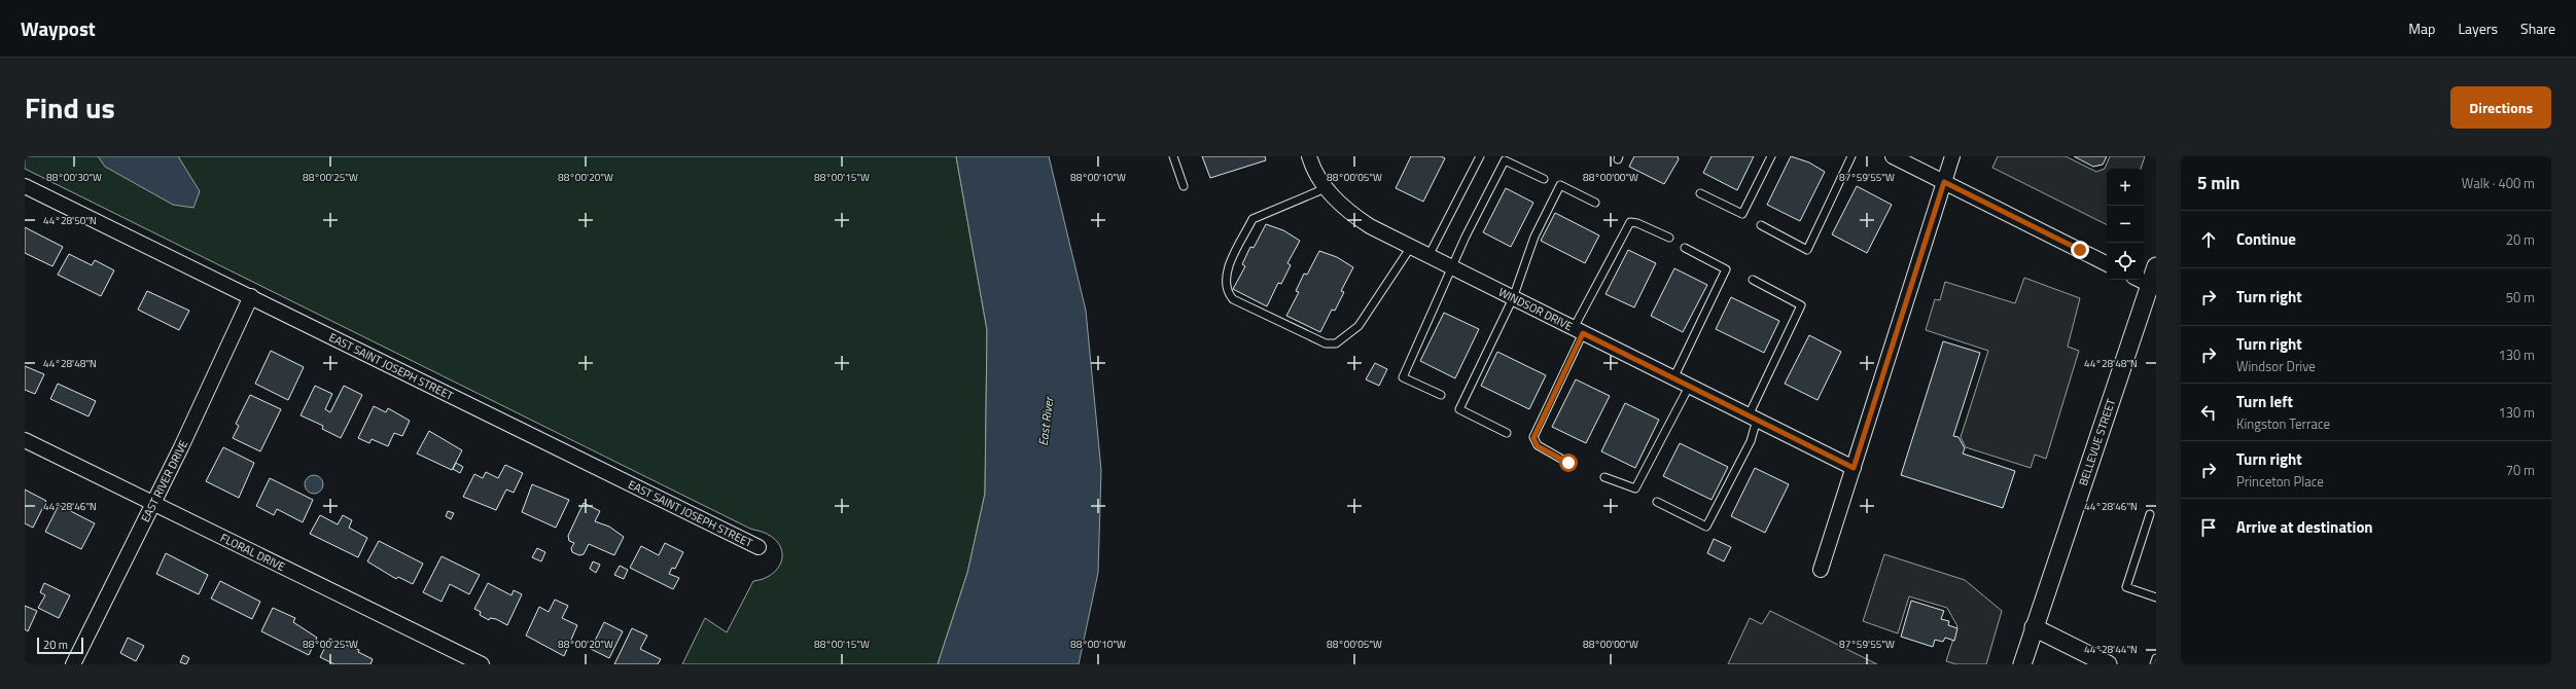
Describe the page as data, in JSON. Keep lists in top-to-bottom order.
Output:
{
  "streets": {
    "street": [
      "WINDSOR DRIVE",
      "EAST SAINT JOSEPH STREET",
      "BELLEVUE STREET",
      "EAST RIVER DRIVE",
      "FLORAL DRIVE"
    ]
  },
  "crossings": [
    ["EAST SAINT JOSEPH STREET", "EAST RIVER DRIVE"],
    ["EAST RIVER DRIVE", "FLORAL DRIVE"]
  ],
  "water": ["East River"],
  "scale_bar": "20 m",
  "page": {
    "header": "Waypost",
    "nav": ["Map", "Layers", "Share"],
    "title": "Find us",
    "buttons": "Directions",
    "heading": ["5 min", "Walk · 400 m"],
    "map_buttons": ["+", "−"],
    "list": [
      ["Continue", "20 m"],
      ["Turn right", "50 m"],
      ["Turn right", "Windsor Drive", "130 m"],
      ["Turn left", "Kingston Terrace", "130 m"],
      ["Turn right", "Princeton Place", "70 m"],
      "Arrive at destination"
    ],
    "scale": "20 m"
  },
  "coordinates": [
    "88°00'30\"W",
    "88°00'25\"W",
    "88°00'20\"W",
    "88°00'15\"W",
    "88°00'10\"W",
    "88°00'05\"W",
    "88°00'00\"W",
    "87°59'55\"W",
    "44°28'50\"N",
    "44°28'48\"N",
    "44°28'46\"N",
    "44°28'44\"N"
  ]
}
